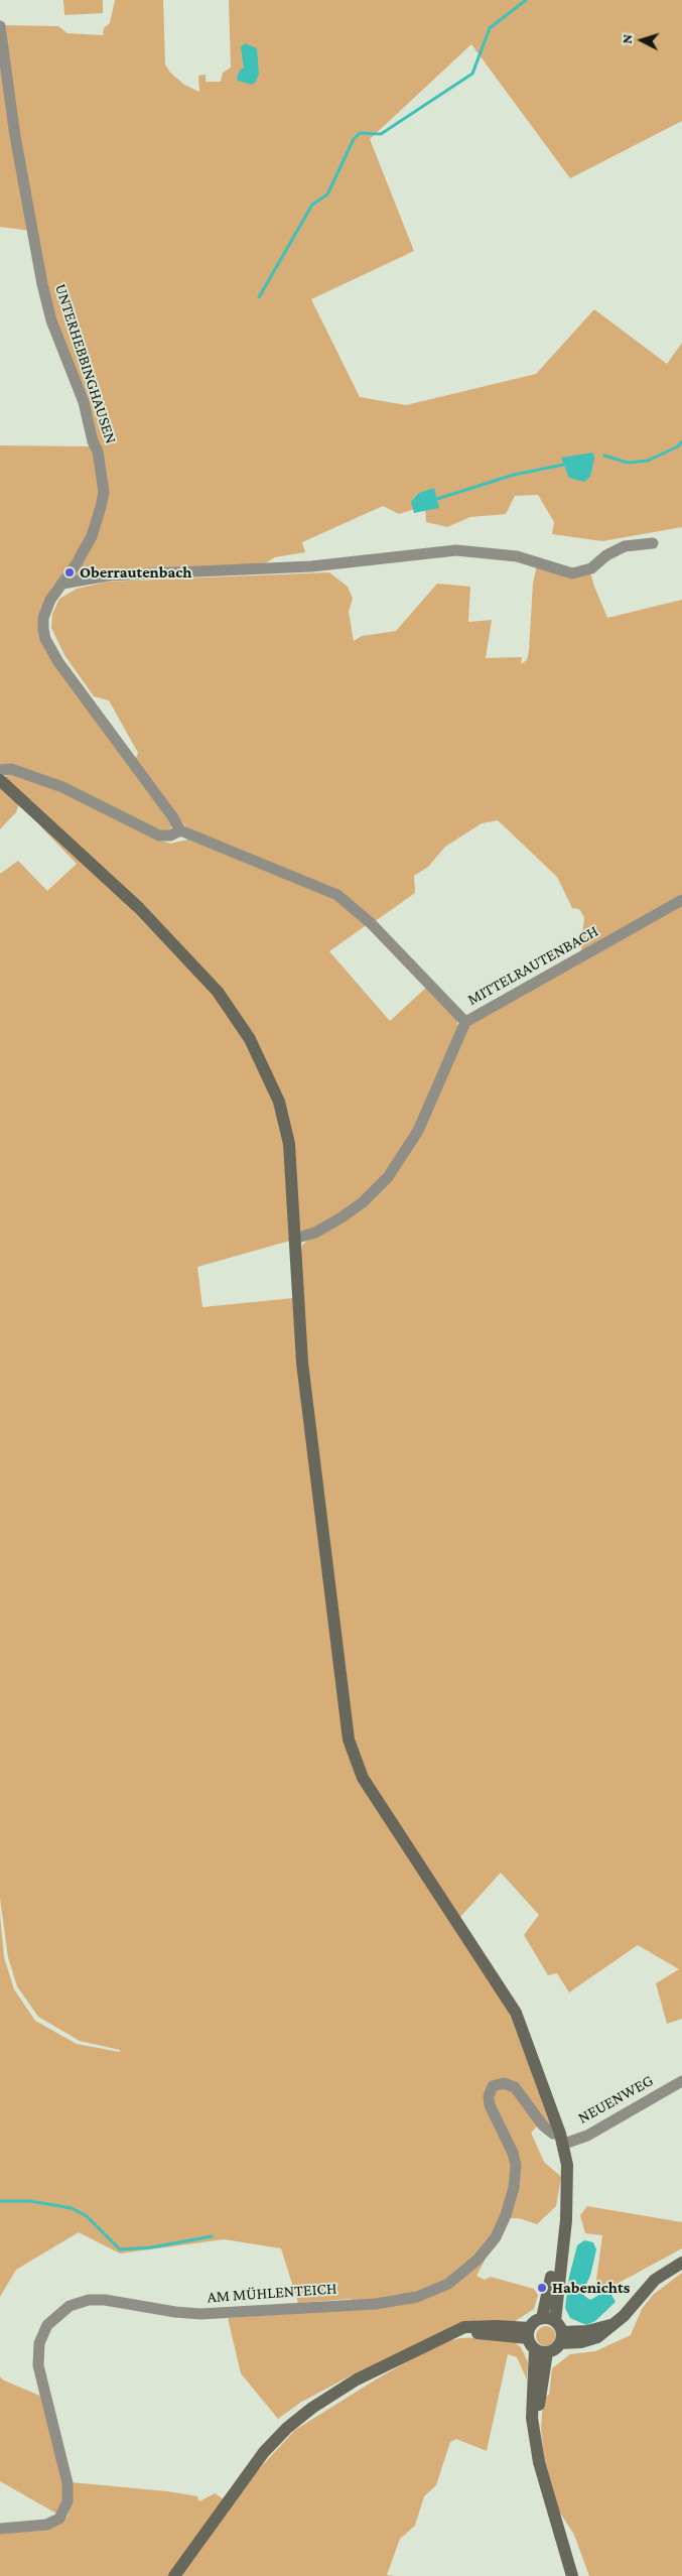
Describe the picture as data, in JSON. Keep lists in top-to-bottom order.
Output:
{
  "streets": {
    "street": [
      "UNTERHEBBINGHAUSEN",
      "MITTELRAUTENBACH",
      "NEUENWEG",
      "AM MÜHLENTEICH"
    ]
  },
  "crossings": [
    ["NEUENWEG", "AM MÜHLENTEICH"]
  ],
  "places": ["Oberrautenbach", "Habenichts"],
  "north": "left"
}
